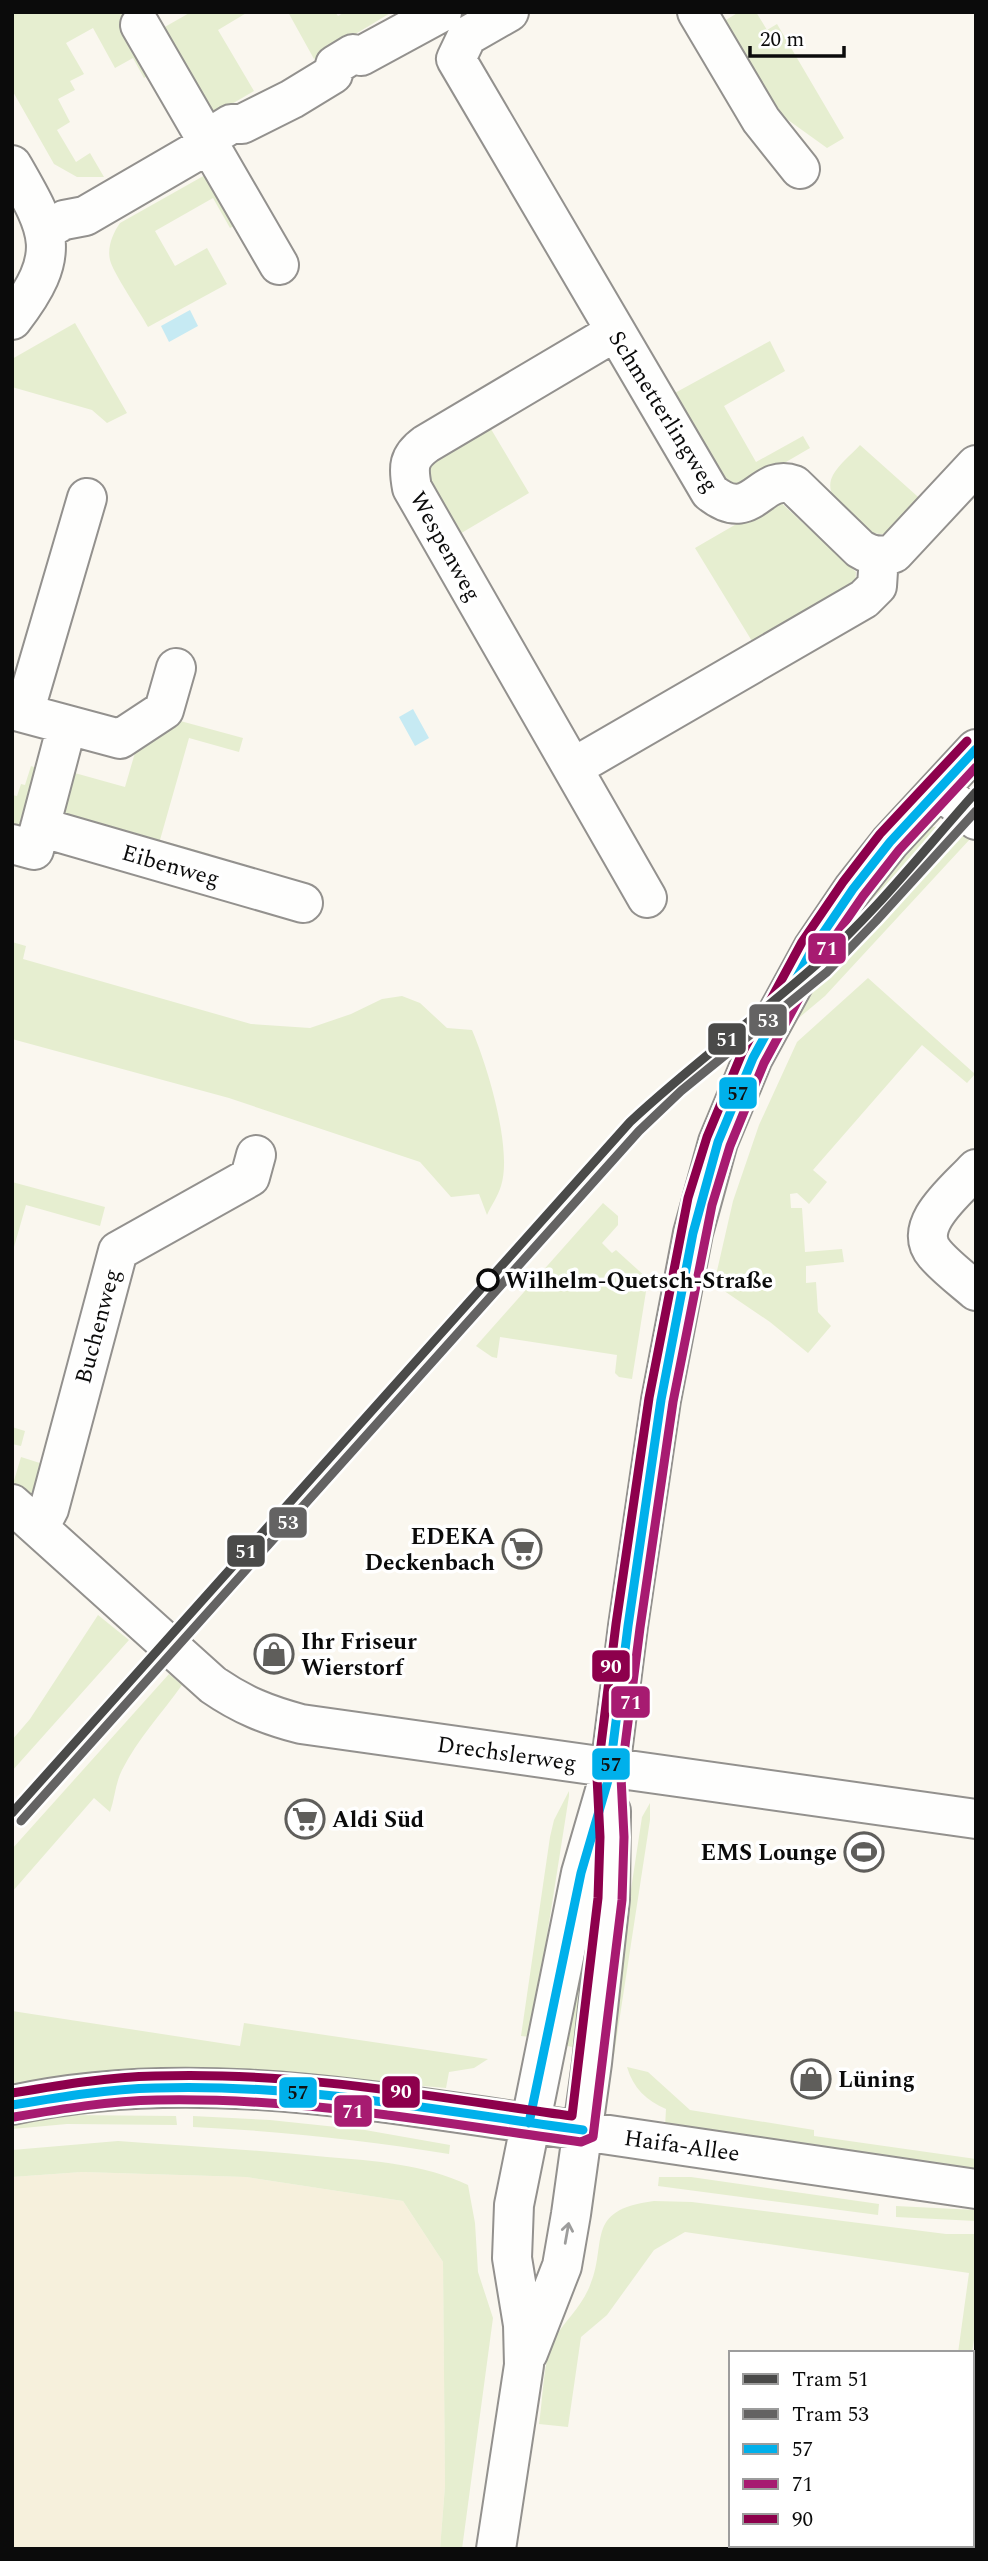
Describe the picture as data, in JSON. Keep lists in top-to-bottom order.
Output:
{
  "streets": {
    "street": [
      "Schmetterlingweg",
      "Wespenweg",
      "Eibenweg",
      "Buchenweg",
      "Drechslerweg",
      "Haifa-Allee"
    ]
  },
  "crossings": [
    ["Schmetterlingweg", "Wespenweg"],
    ["Buchenweg", "Drechslerweg"]
  ],
  "places": {
    "other": ["Wilhelm-Quetsch-Straße"],
    "supermarket": ["EDEKA Deckenbach", "Aldi Süd"],
    "shop": ["Ihr Friseur Wierstorf", "Lüning"],
    "sports": ["EMS Lounge"]
  },
  "lines": [
    "transit line 90",
    "transit line 57",
    "transit line 71",
    "tram line 51",
    "tram line 53"
  ],
  "legend": [
    "Tram 51",
    "Tram 53",
    "57",
    "71",
    "90"
  ],
  "scale_bar": "20 m"
}
